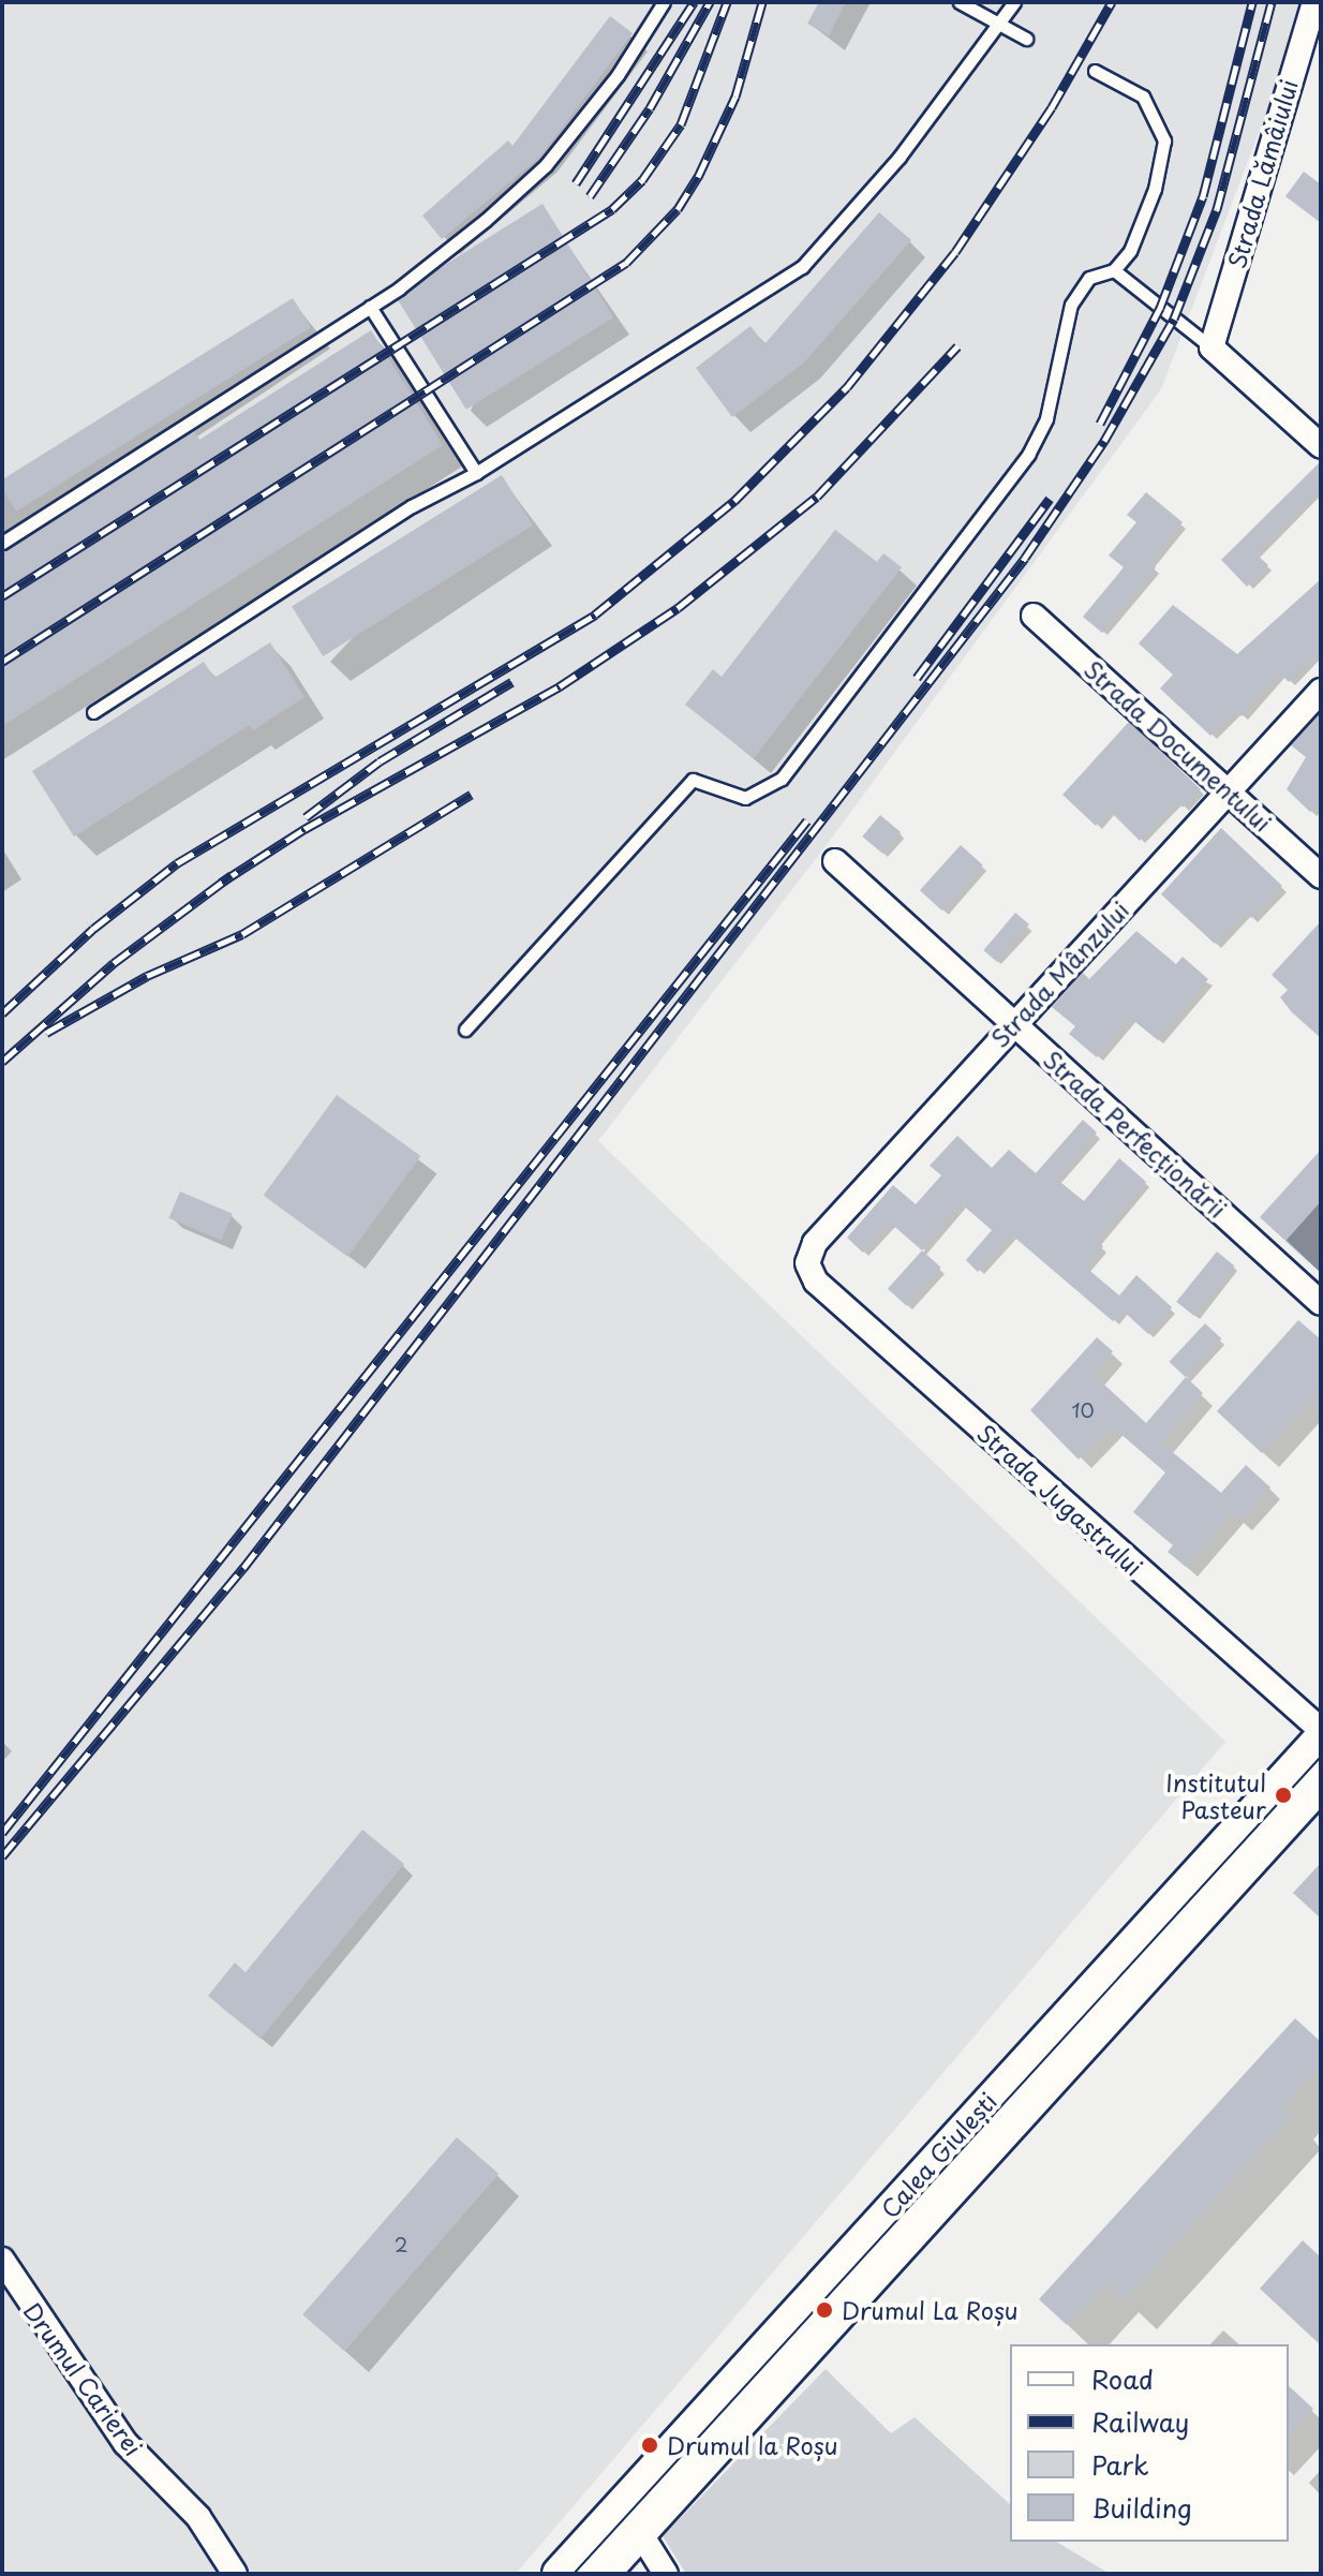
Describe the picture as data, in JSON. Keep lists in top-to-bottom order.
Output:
{
  "streets": {
    "main road": ["Calea Giulești"],
    "street": [
      "Strada Lămâiului",
      "Strada Documentului",
      "Strada Mânzului",
      "Strada Perfecționării",
      "Strada Jugastrului",
      "Drumul Carierei"
    ]
  },
  "crossings": [
    ["Strada Documentului", "Strada Mânzului"],
    ["Strada Mânzului", "Strada Perfecționării"],
    ["Strada Mânzului", "Strada Jugastrului"]
  ],
  "places": ["Institutul Pasteur", "Drumul La Roșu", "Drumul la Roșu"],
  "house_numbers": ["10", "2"],
  "legend": [
    "Road",
    "Railway",
    "Park",
    "Building"
  ]
}
